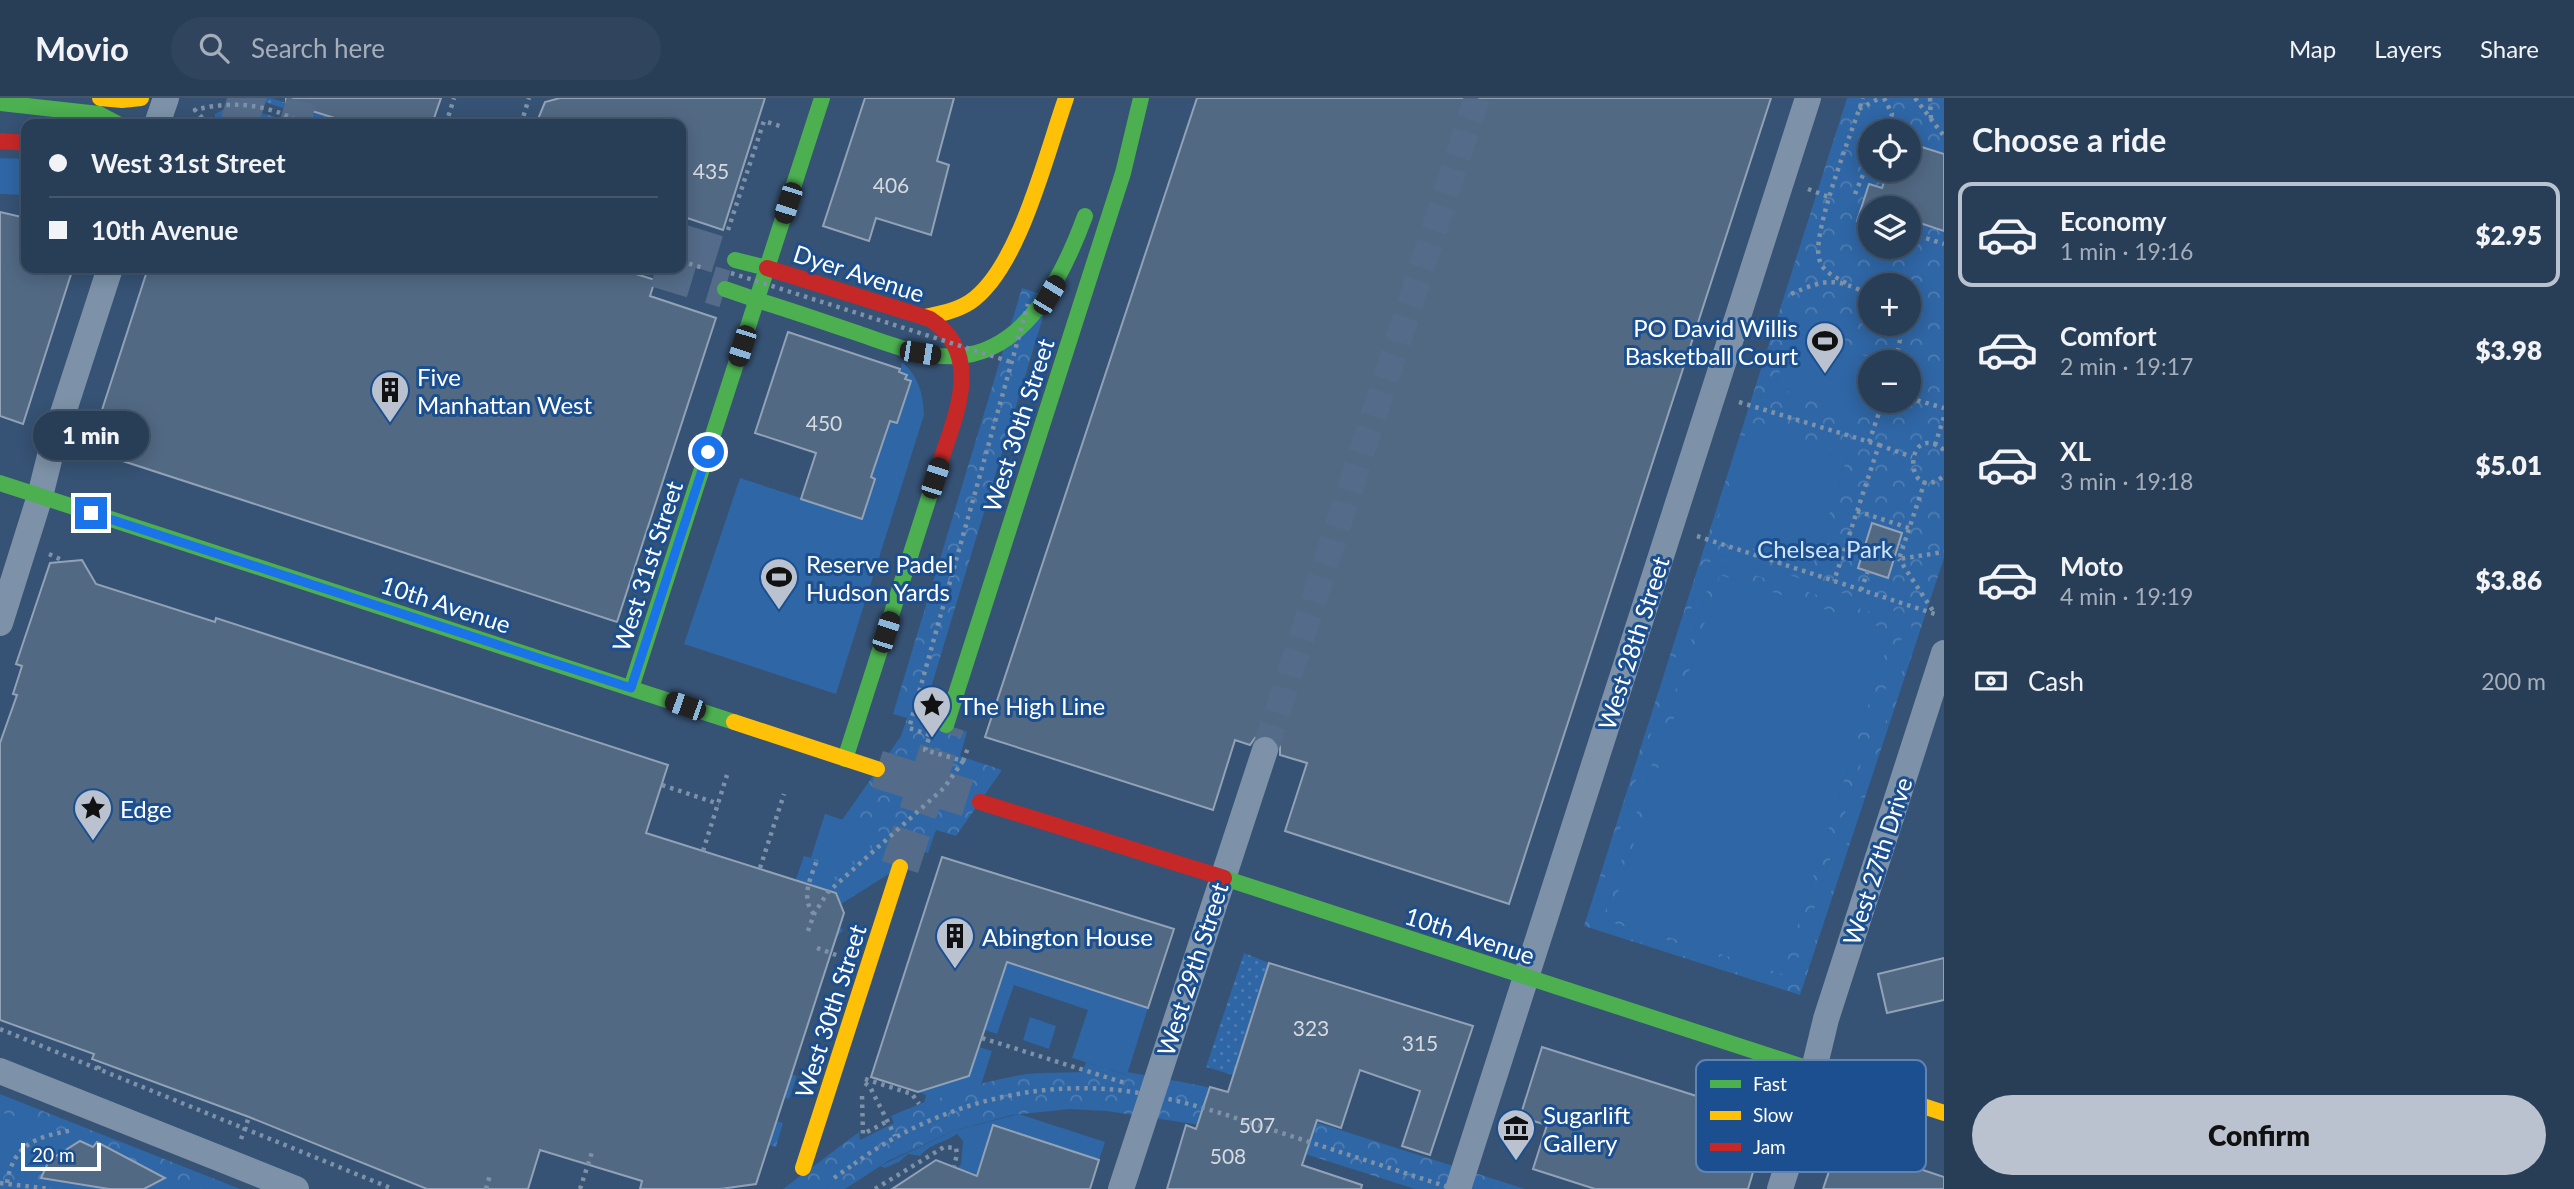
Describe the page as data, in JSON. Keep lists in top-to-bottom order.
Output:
{
  "streets": {
    "main road": [
      "Dyer Avenue",
      "West 30th Street",
      "West 31st Street",
      "10th Avenue"
    ],
    "street": ["West 28th Street", "West 27th Drive", "West 29th Street"]
  },
  "crossings": [
    ["Dyer Avenue", "West 31st Street"],
    ["West 31st Street", "10th Avenue"],
    ["10th Avenue", "West 28th Street"],
    ["10th Avenue", "West 29th Street"]
  ],
  "parks": ["Chelsea Park"],
  "places": {
    "sports": ["PO David Willis Basketball Court", "Reserve Padel Hudson Yards"],
    "building": ["Five Manhattan West", "Abington House"],
    "place": ["The High Line", "Edge"],
    "museum": ["Sugarlift Gallery"]
  },
  "house_numbers": [
    "435",
    "406",
    "450",
    "323",
    "315",
    "507",
    "508"
  ],
  "legend": ["Fast", "Slow", "Jam"],
  "scale_bar": "20 m",
  "page": {
    "header": "Movio",
    "search": "Search here",
    "nav": ["Map", "Layers", "Share"],
    "heading": "Choose a ride",
    "map_buttons": ["+", "−"],
    "banner": ["West 31st Street", "10th Avenue"],
    "list": [
      {
        "name": "Economy",
        "note": "1 min · 19:16",
        "value": "$2.95"
      },
      {
        "name": "Comfort",
        "note": "2 min · 19:17",
        "value": "$3.98"
      },
      {
        "name": "XL",
        "note": "3 min · 19:18",
        "value": "$5.01"
      },
      {
        "name": "Moto",
        "note": "4 min · 19:19",
        "value": "$3.86"
      }
    ],
    "bubble": "1 min",
    "pay": ["Cash", "200 m"],
    "buttons": "Confirm",
    "scale": "20 m"
  }
}
